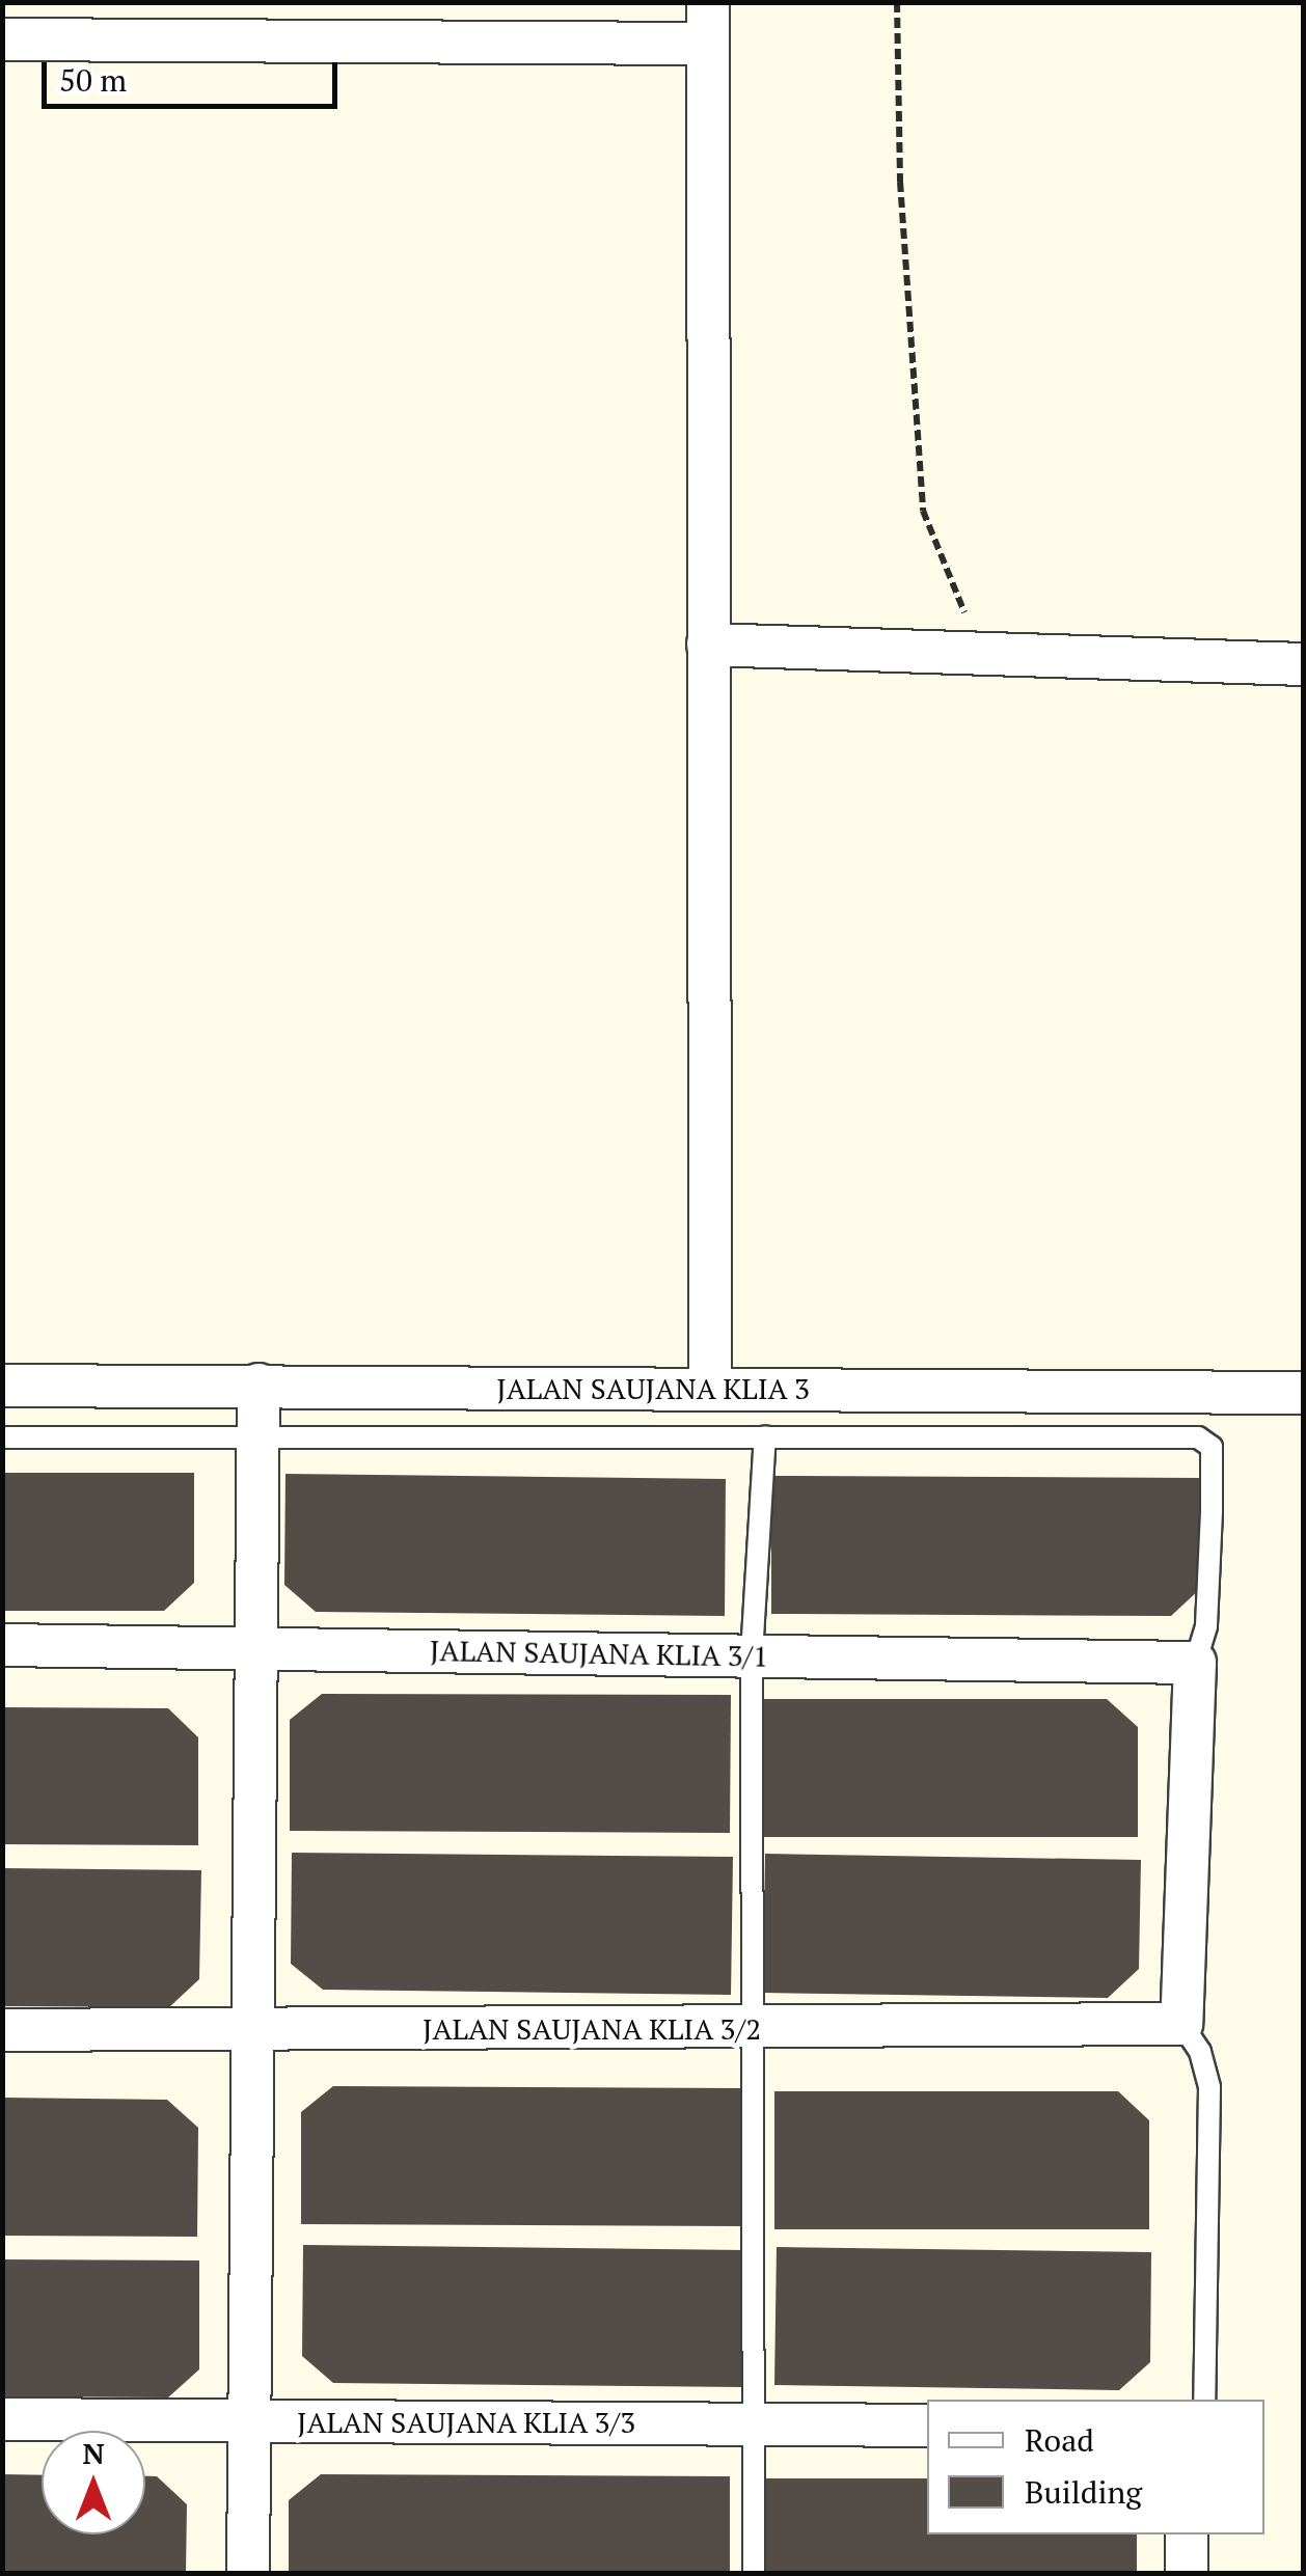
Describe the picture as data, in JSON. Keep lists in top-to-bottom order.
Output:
{
  "streets": {
    "street": [
      "JALAN SAUJANA KLIA 3",
      "JALAN SAUJANA KLIA 3/1",
      "JALAN SAUJANA KLIA 3/2",
      "JALAN SAUJANA KLIA 3/3"
    ]
  },
  "legend": ["Road", "Building"],
  "scale_bar": "50 m",
  "north": "top"
}
